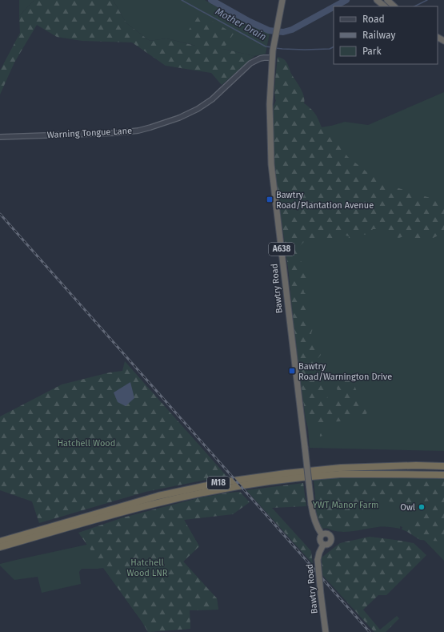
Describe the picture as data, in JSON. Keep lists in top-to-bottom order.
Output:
{
  "streets": {
    "highway": ["A638", "Bawtry Road", "M18"],
    "street": ["Warning Tongue Lane"]
  },
  "crossings": [
    ["Warning Tongue Lane", "Bawtry Road"]
  ],
  "water": ["Mother Drain"],
  "parks": ["Hatchell Wood", "YWT Manor Farm", "Hatchell Wood LNR"],
  "places": {
    "transit": ["Bawtry Road/Plantation Avenue", "Bawtry Road/Warnington Drive"],
    "other": ["Owl"]
  },
  "legend": ["Road", "Railway", "Park"]
}
